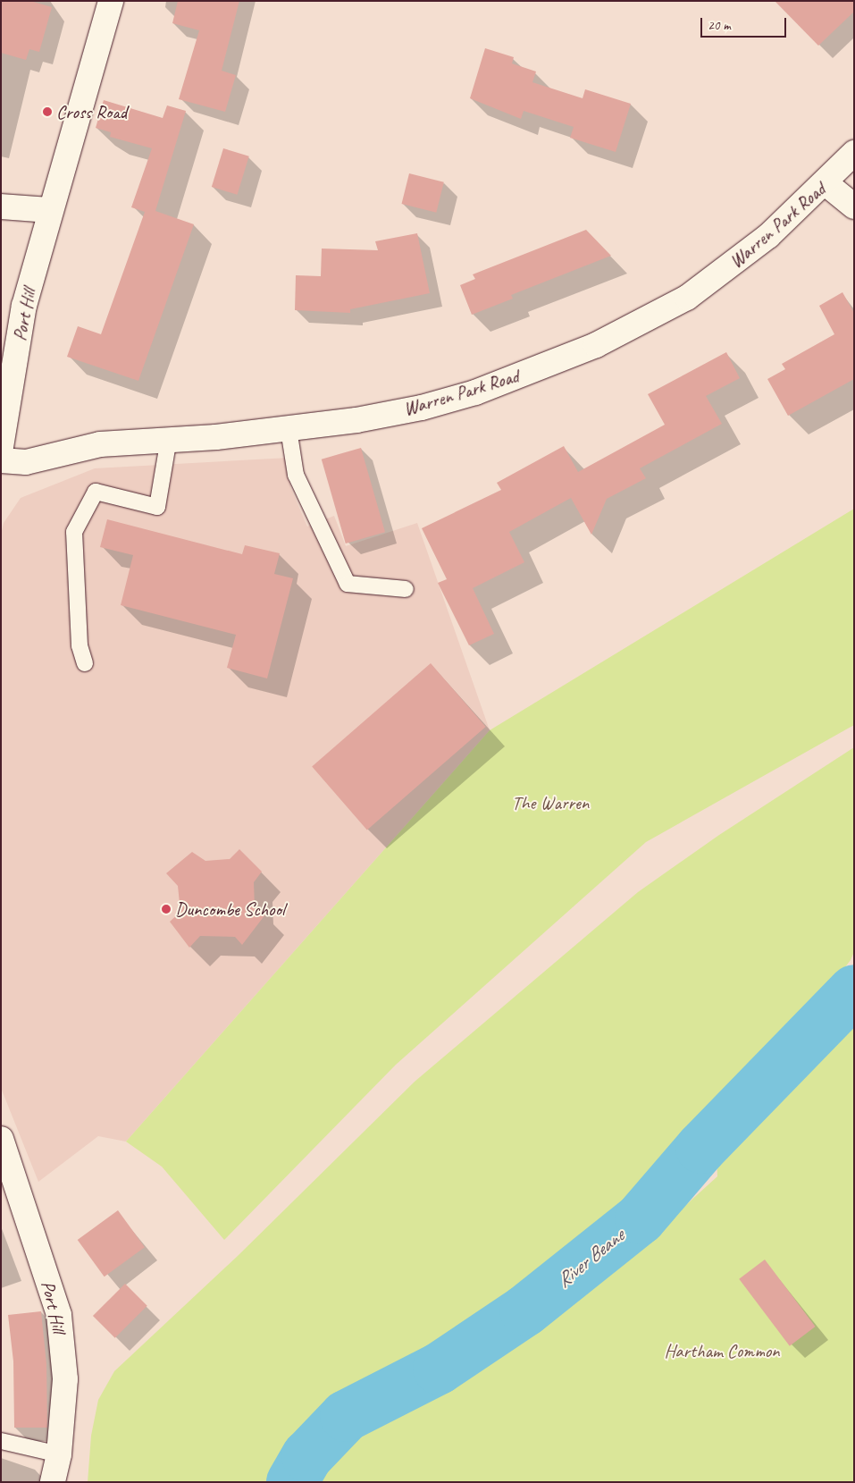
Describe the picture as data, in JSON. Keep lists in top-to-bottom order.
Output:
{
  "streets": {
    "street": ["Warren Park Road", "Port Hill"]
  },
  "water": ["River Beane"],
  "parks": ["The Warren", "Hartham Common"],
  "places": ["Cross Road", "Duncombe School"],
  "scale_bar": "20 m"
}
